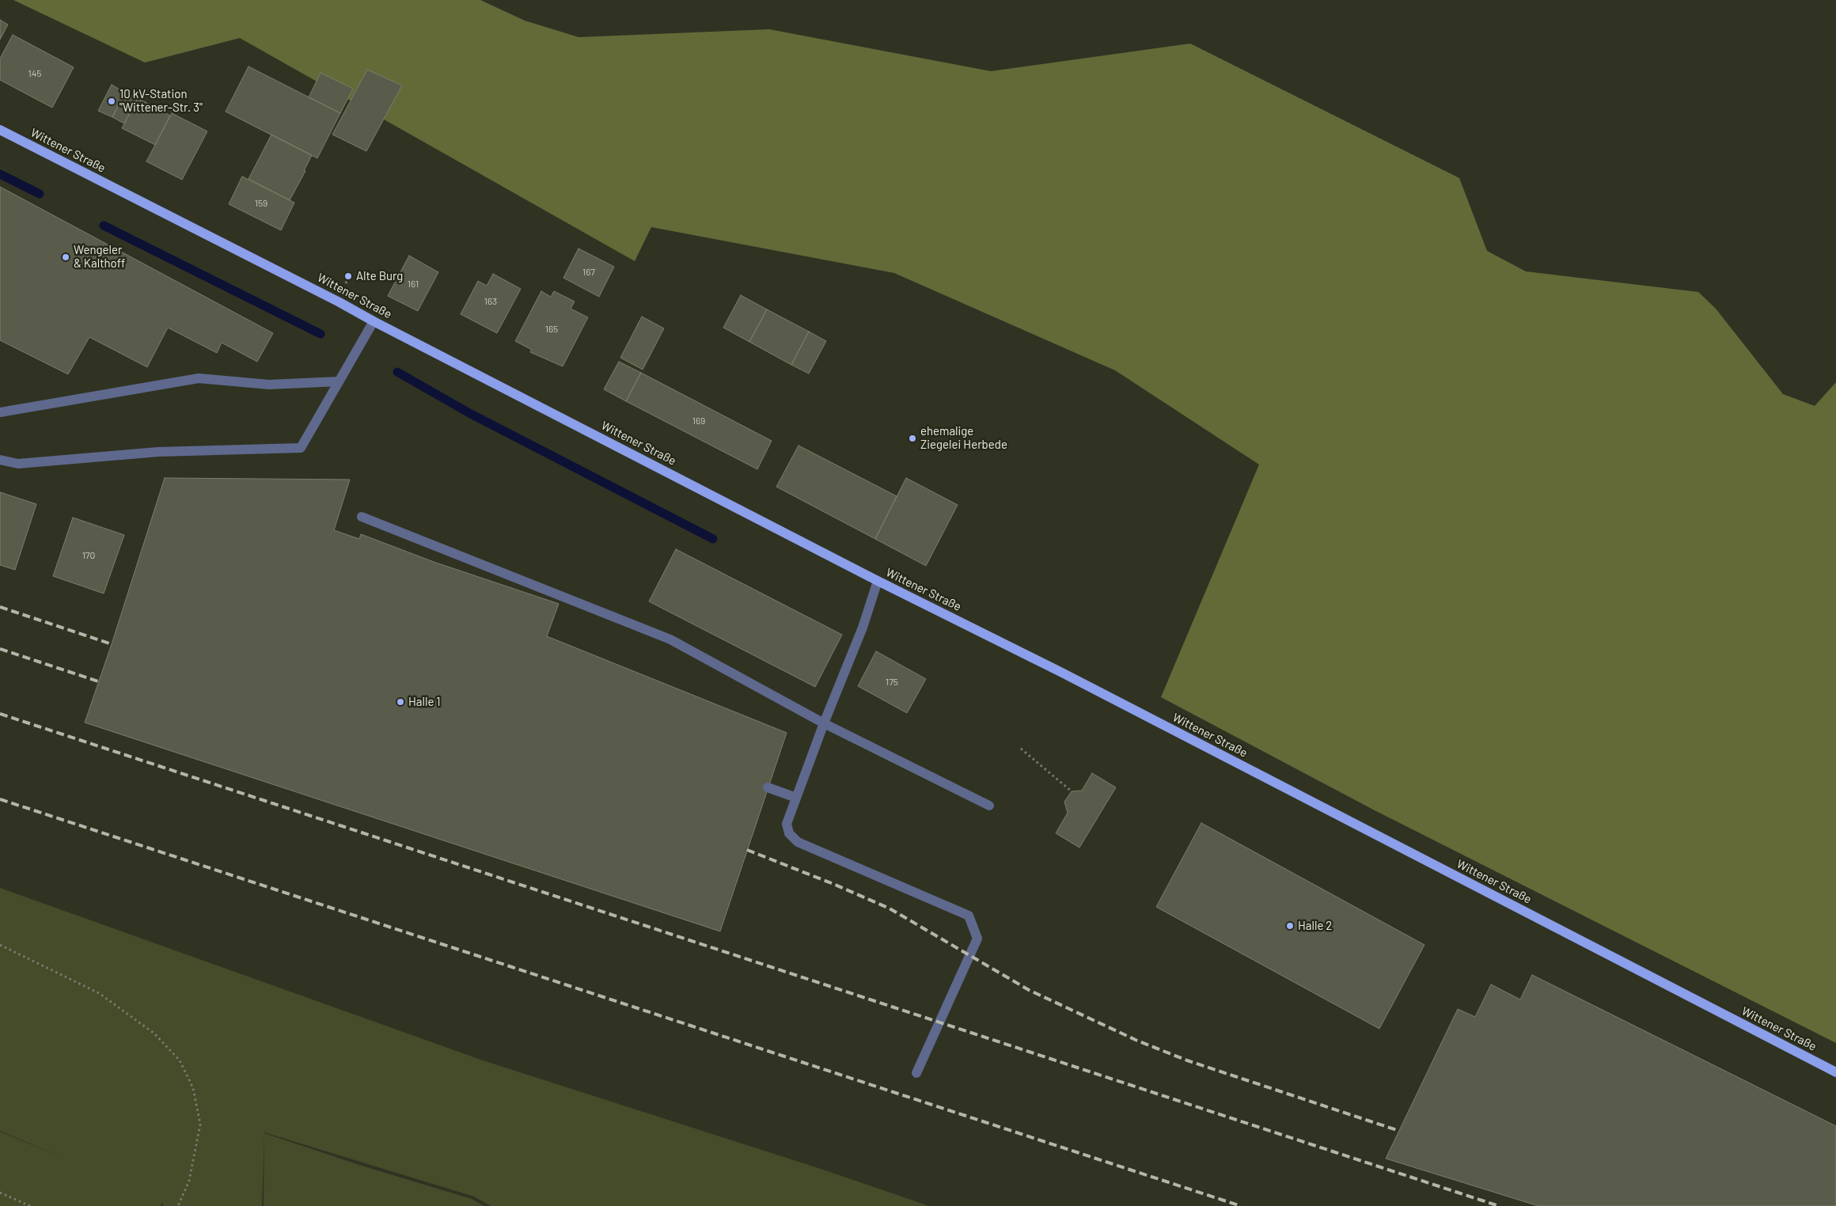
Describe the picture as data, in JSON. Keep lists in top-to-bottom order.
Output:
{
  "streets": {
    "main road": ["Wittener Straße"]
  },
  "places": [
    "10 kV-Station \"Wittener-Str. 3\"",
    "Wengeler & Kalthoff",
    "Alte Burg",
    "ehemalige Ziegelei Herbede",
    "Halle 1",
    "Halle 2"
  ],
  "house_numbers": [
    "145",
    "159",
    "167",
    "161",
    "163",
    "165",
    "169",
    "170",
    "175"
  ]
}
